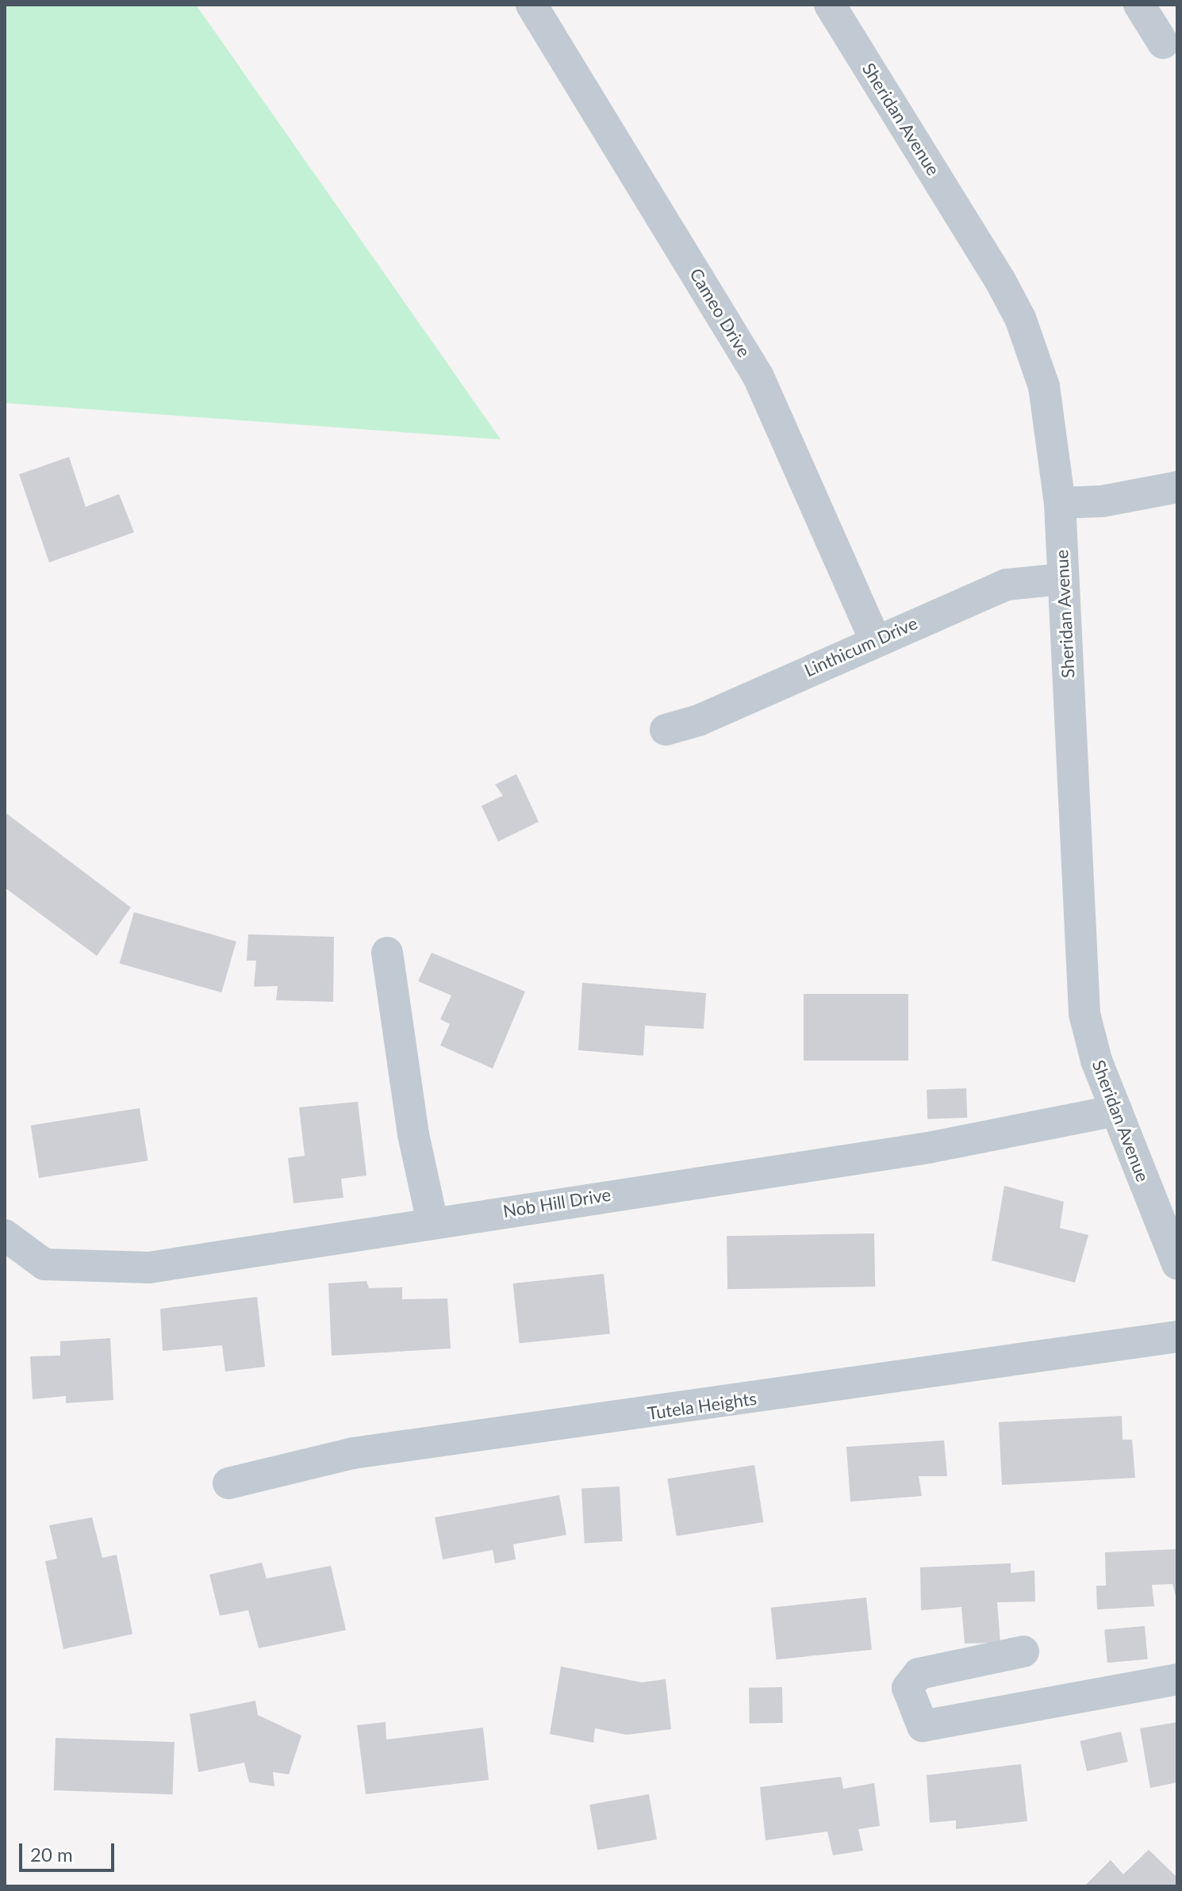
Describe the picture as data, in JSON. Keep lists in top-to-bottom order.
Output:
{
  "streets": {
    "street": [
      "Sheridan Avenue",
      "Cameo Drive",
      "Linthicum Drive",
      "Nob Hill Drive",
      "Tutela Heights"
    ]
  },
  "crossings": [
    ["Sheridan Avenue", "Linthicum Drive"],
    ["Sheridan Avenue", "Nob Hill Drive"],
    ["Cameo Drive", "Linthicum Drive"]
  ],
  "scale_bar": "20 m"
}
